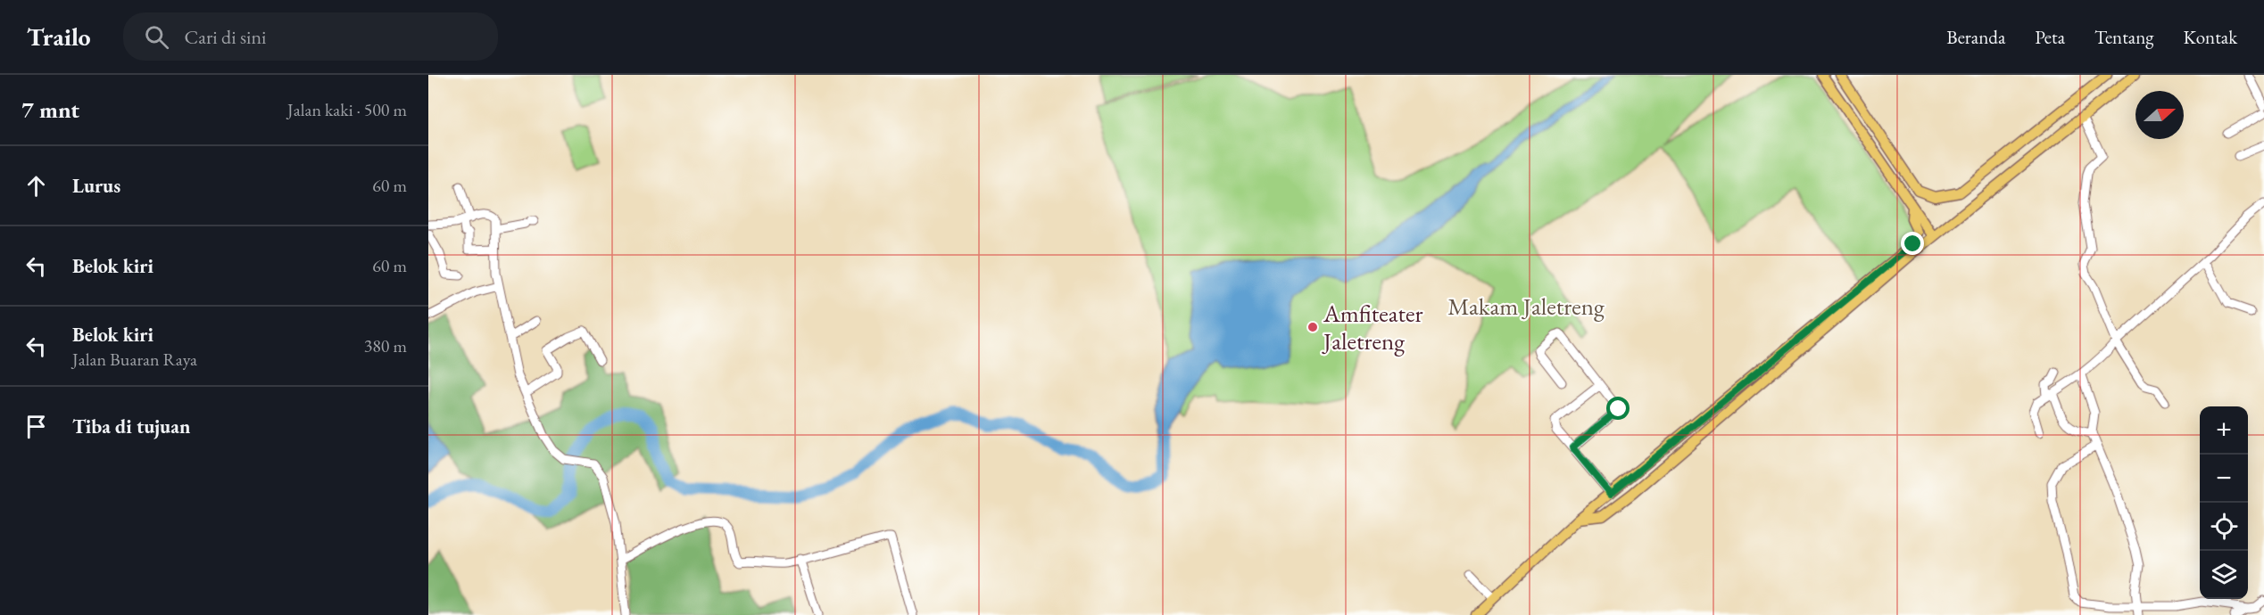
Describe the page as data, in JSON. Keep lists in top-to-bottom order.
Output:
{
  "parks": ["Makam Jaletreng"],
  "places": ["Amfiteater Jaletreng"],
  "north": "right",
  "page": {
    "header": "Trailo",
    "search": "Cari di sini",
    "nav": [
      "Beranda",
      "Peta",
      "Tentang",
      "Kontak"
    ],
    "heading": ["7 mnt", "Jalan kaki · 500 m"],
    "list": [
      ["Lurus", "60 m"],
      ["Belok kiri", "60 m"],
      ["Belok kiri", "Jalan Buaran Raya", "380 m"],
      "Tiba di tujuan"
    ],
    "map_buttons": ["+", "−"]
  }
}
